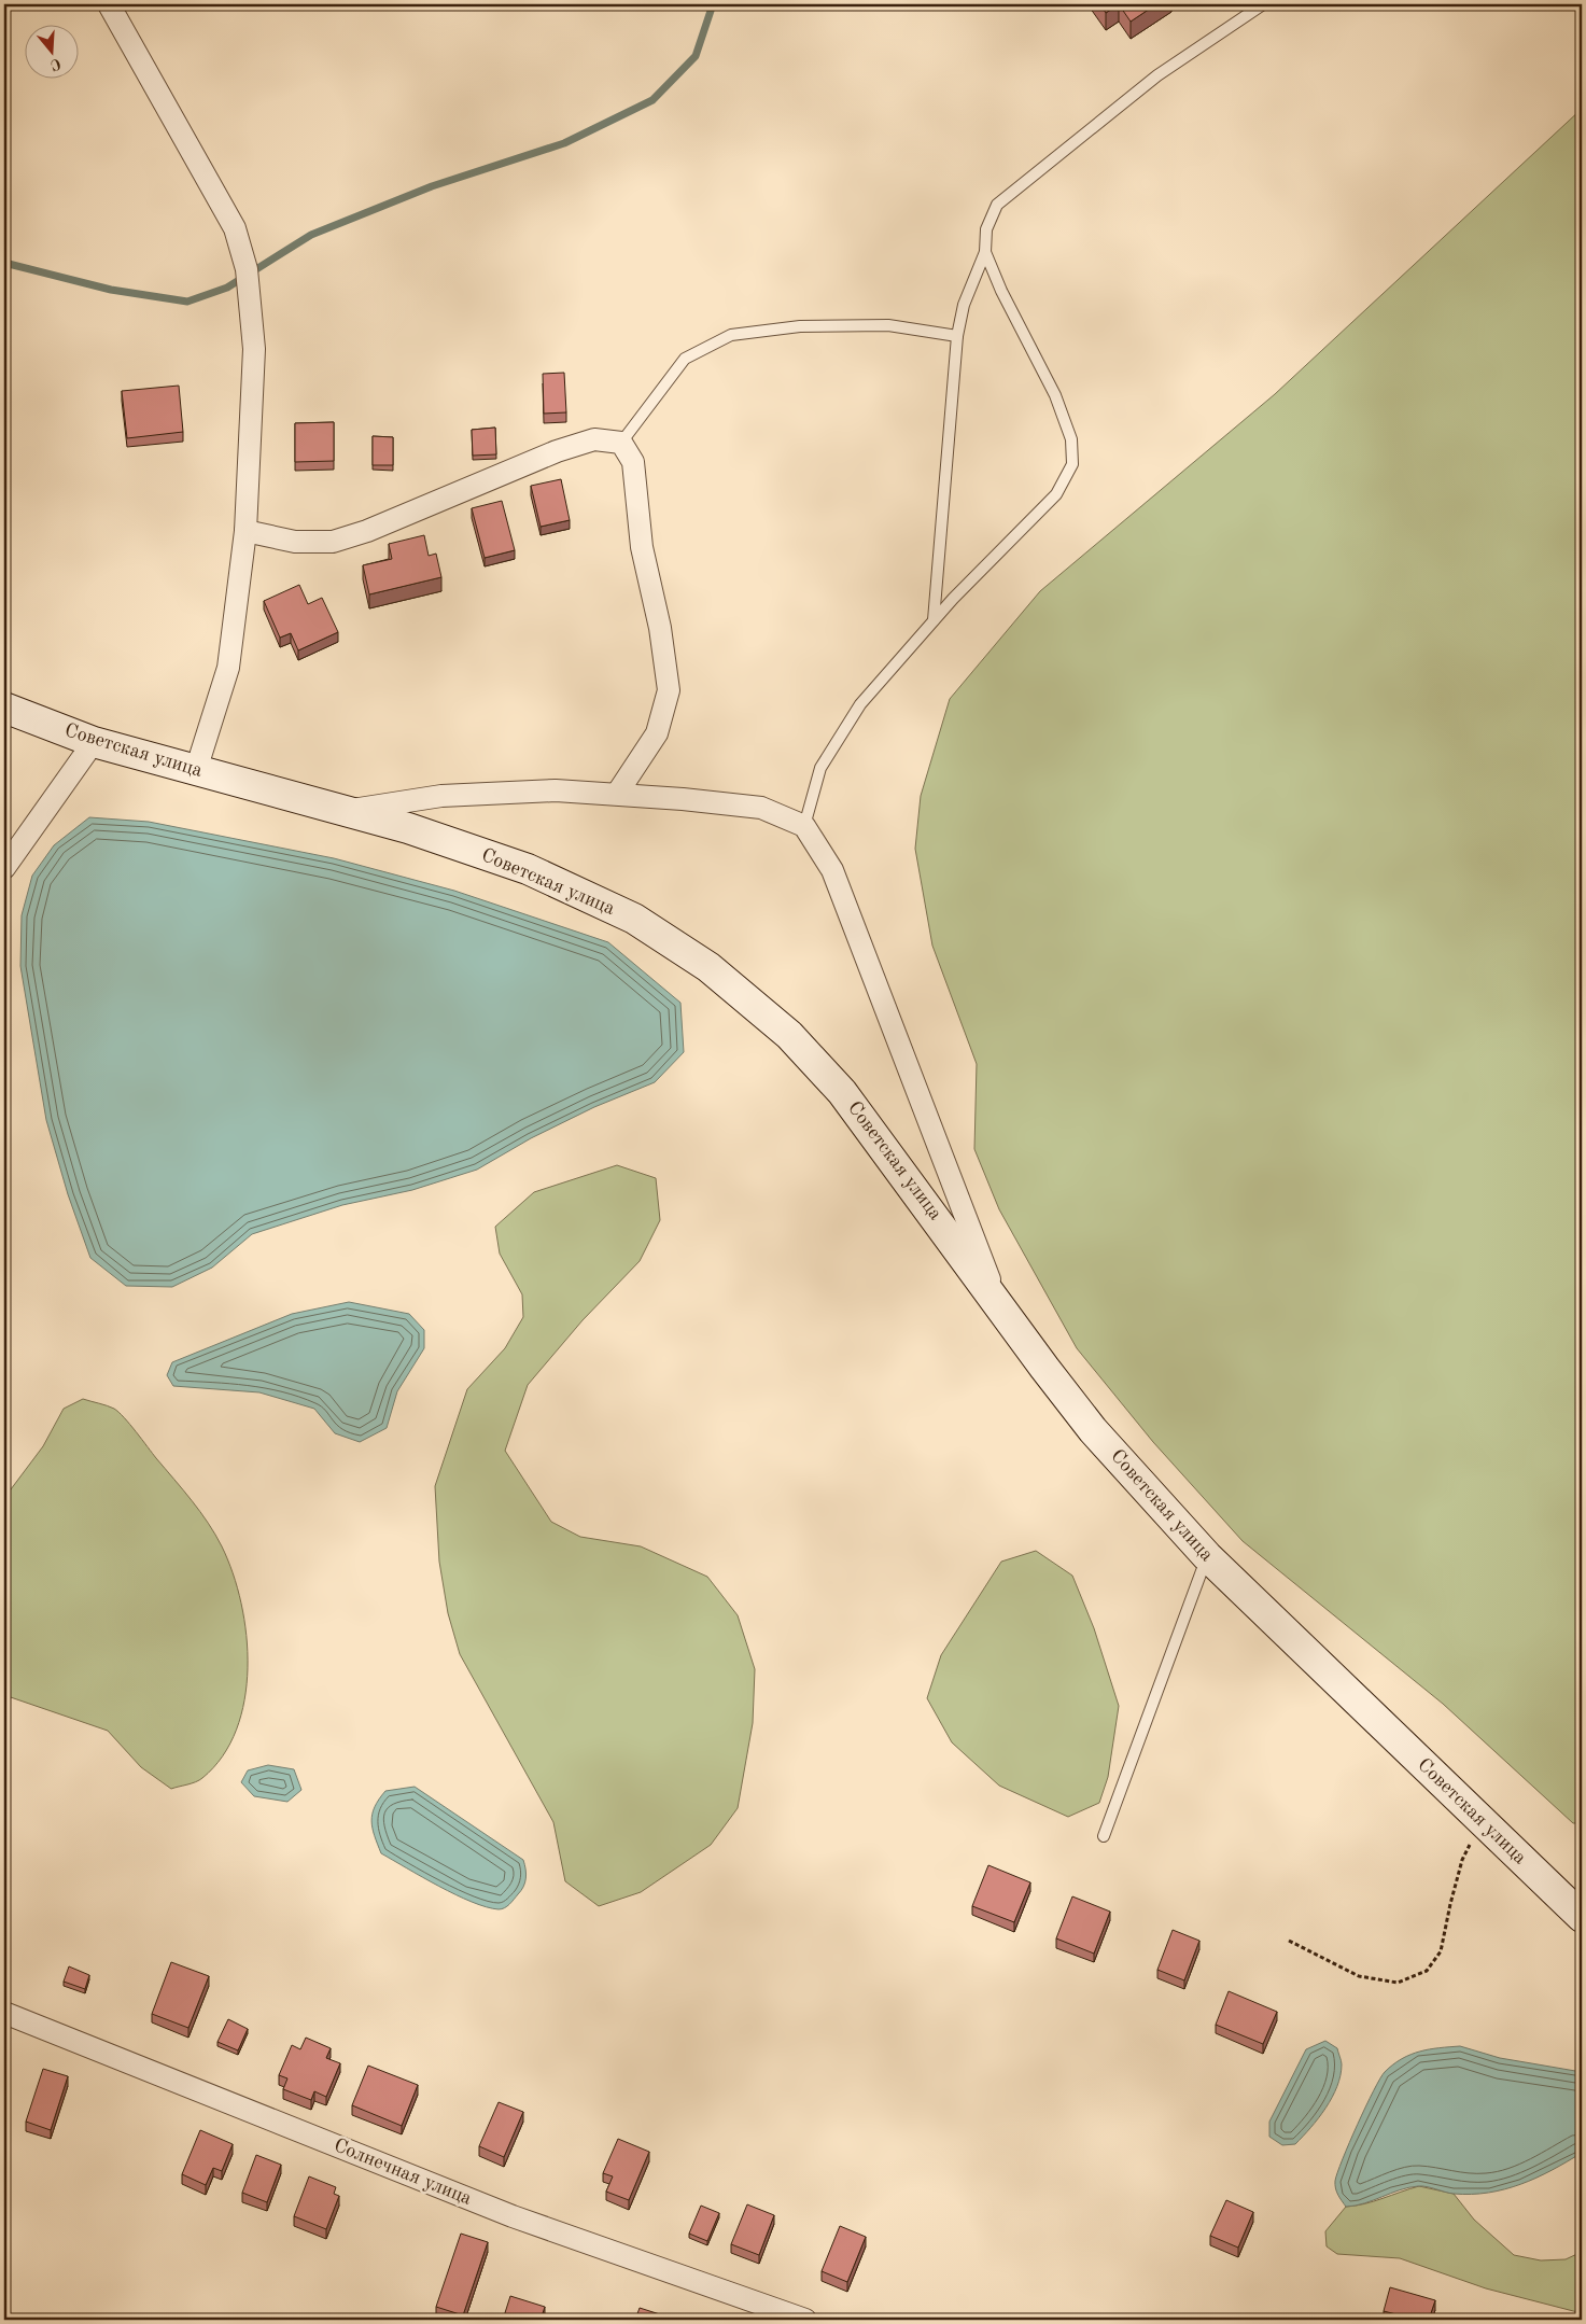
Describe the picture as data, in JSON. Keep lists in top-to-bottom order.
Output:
{
  "streets": {
    "street": ["Советская улица", "Солнечная улица"]
  },
  "north": "bottom"
}
